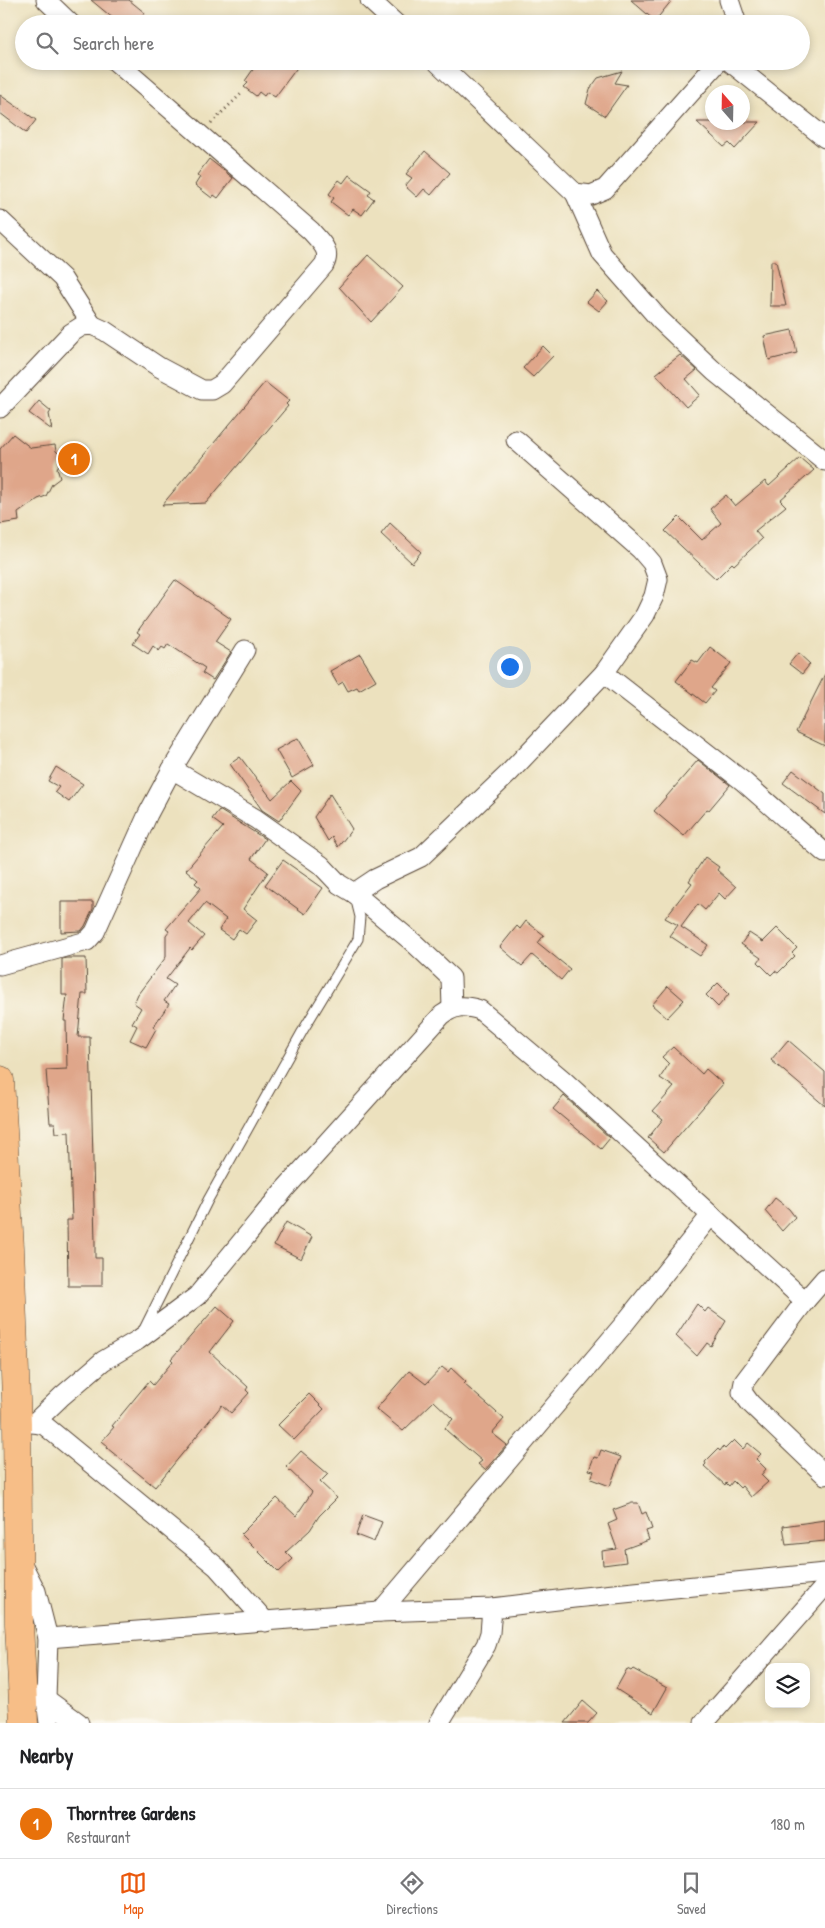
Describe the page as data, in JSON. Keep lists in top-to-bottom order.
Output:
{
  "north": "top",
  "page": {
    "search": "Search here",
    "pins": "1",
    "heading": "Nearby",
    "list": [
      {
        "mark": "1",
        "name": "Thorntree Gardens",
        "note": "Restaurant",
        "value": "180 m"
      }
    ],
    "nav": ["Map", "Directions", "Saved"]
  }
}
